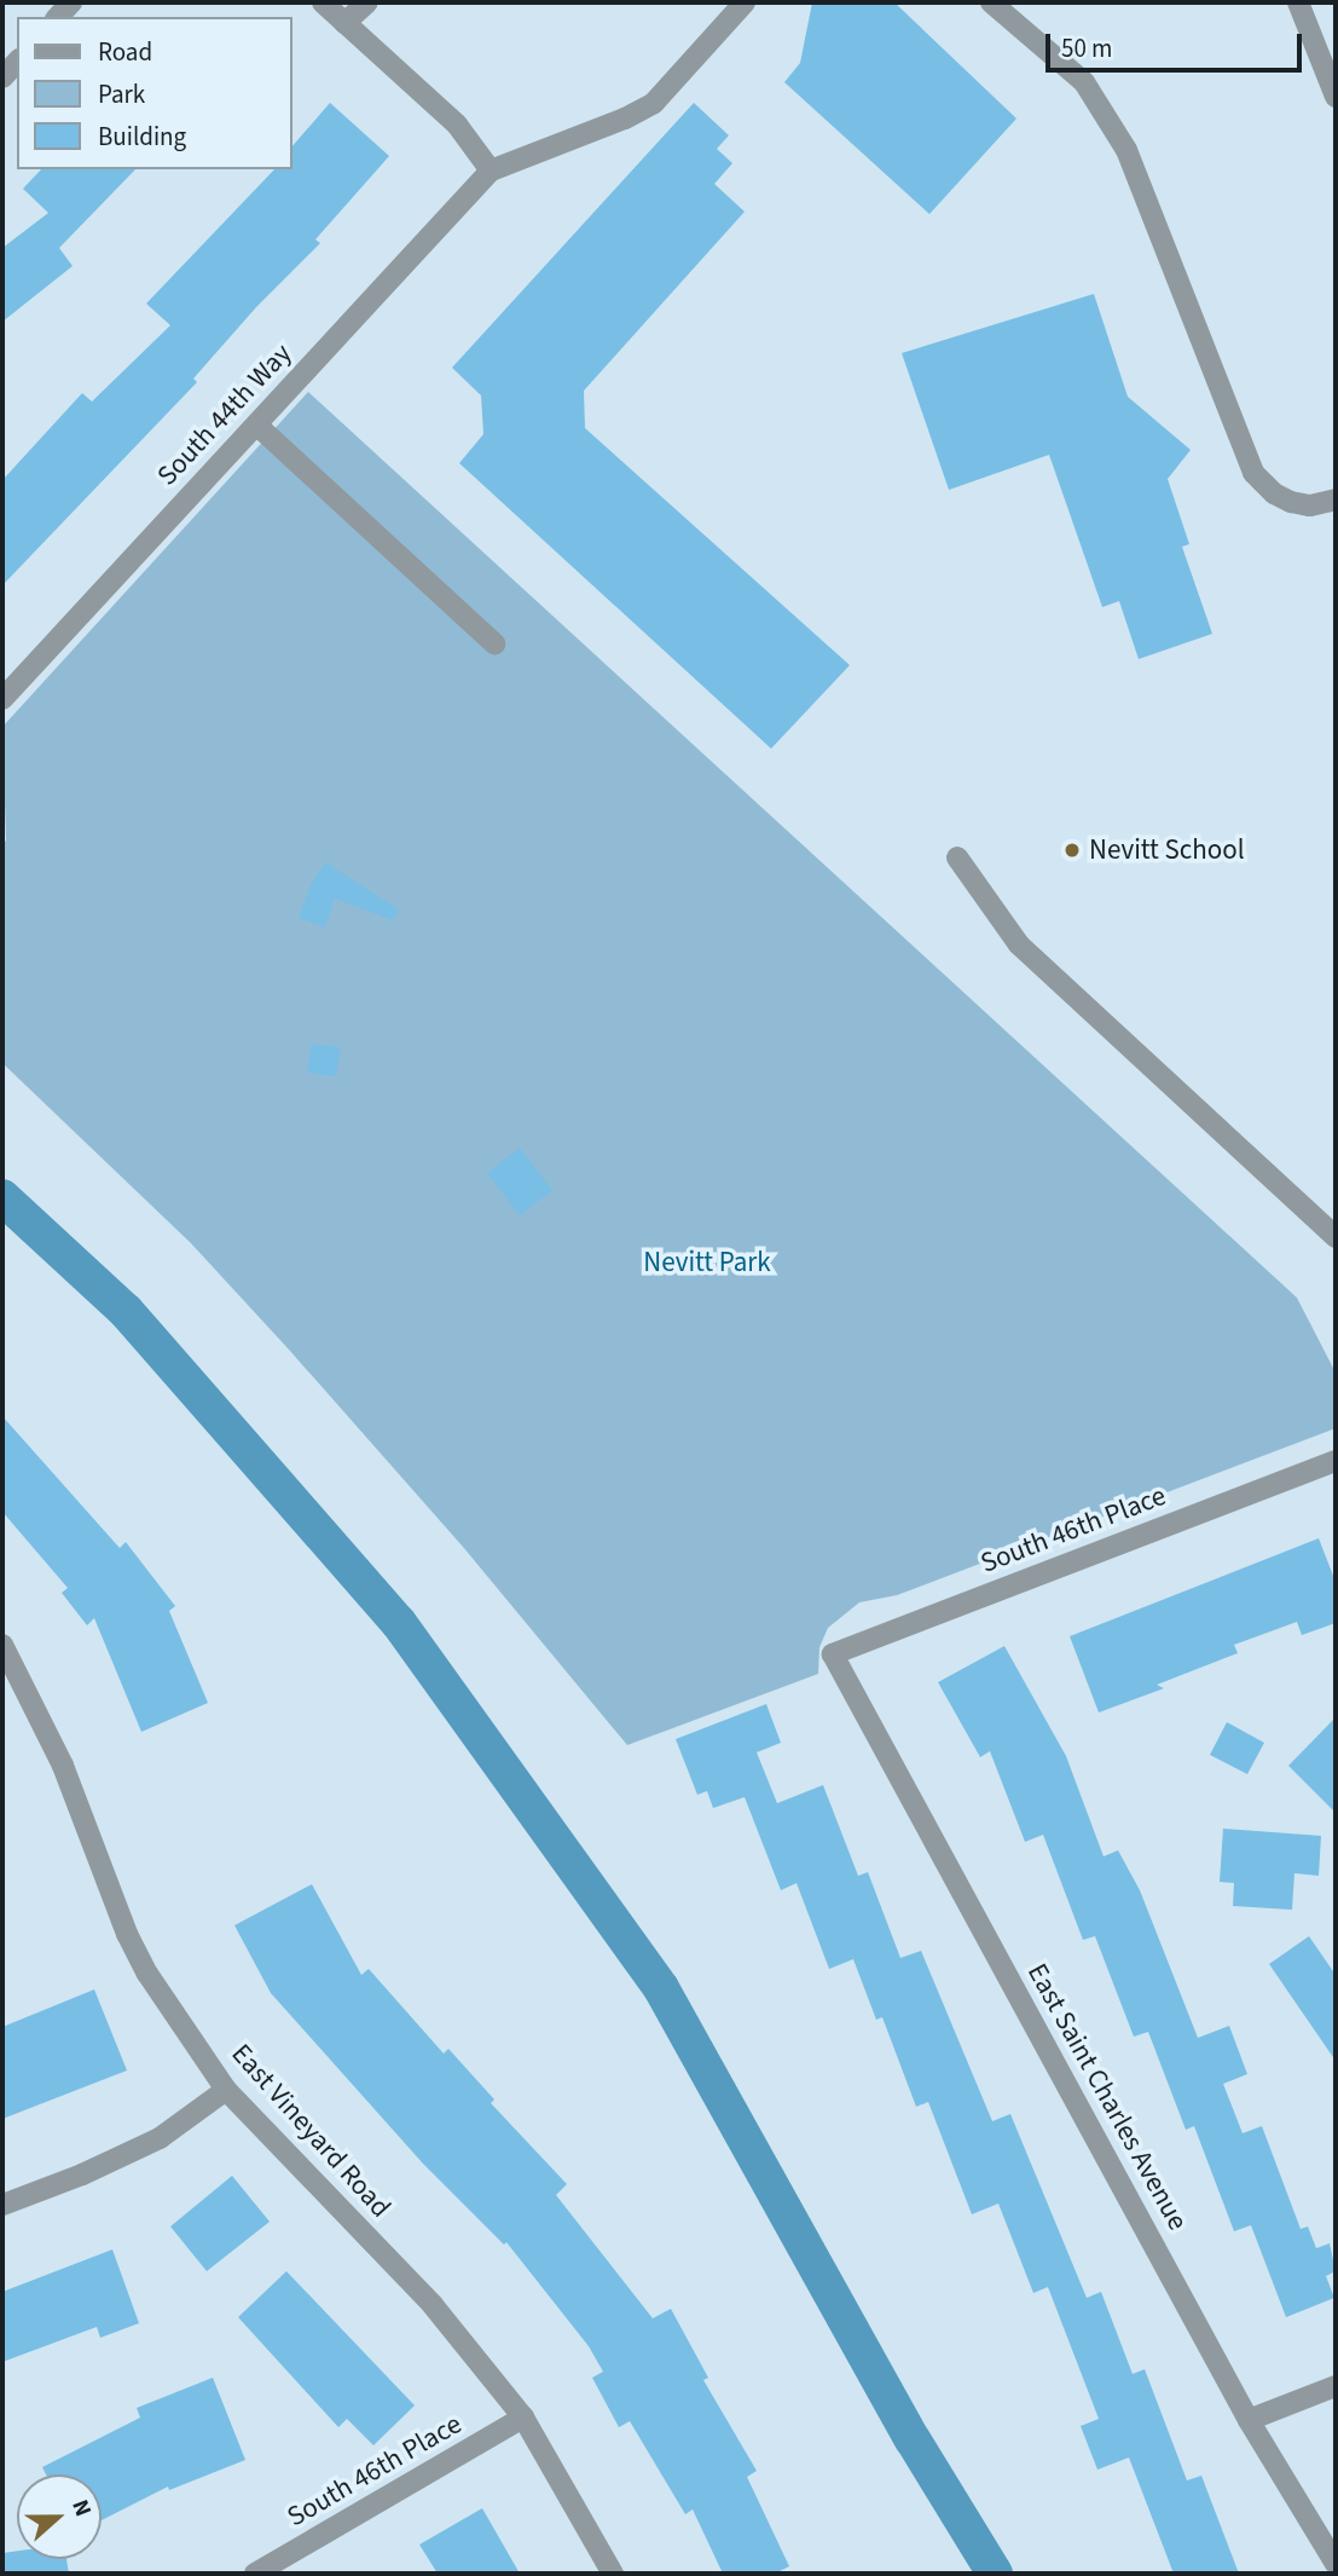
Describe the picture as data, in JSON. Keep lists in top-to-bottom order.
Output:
{
  "streets": {
    "street": [
      "South 44th Way",
      "South 46th Place",
      "East Saint Charles Avenue",
      "East Vineyard Road"
    ]
  },
  "crossings": [
    ["South 46th Place", "East Saint Charles Avenue"],
    ["South 46th Place", "East Vineyard Road"]
  ],
  "parks": ["Nevitt Park"],
  "places": ["Nevitt School"],
  "legend": ["Road", "Park", "Building"],
  "scale_bar": "50 m",
  "north": "right"
}
